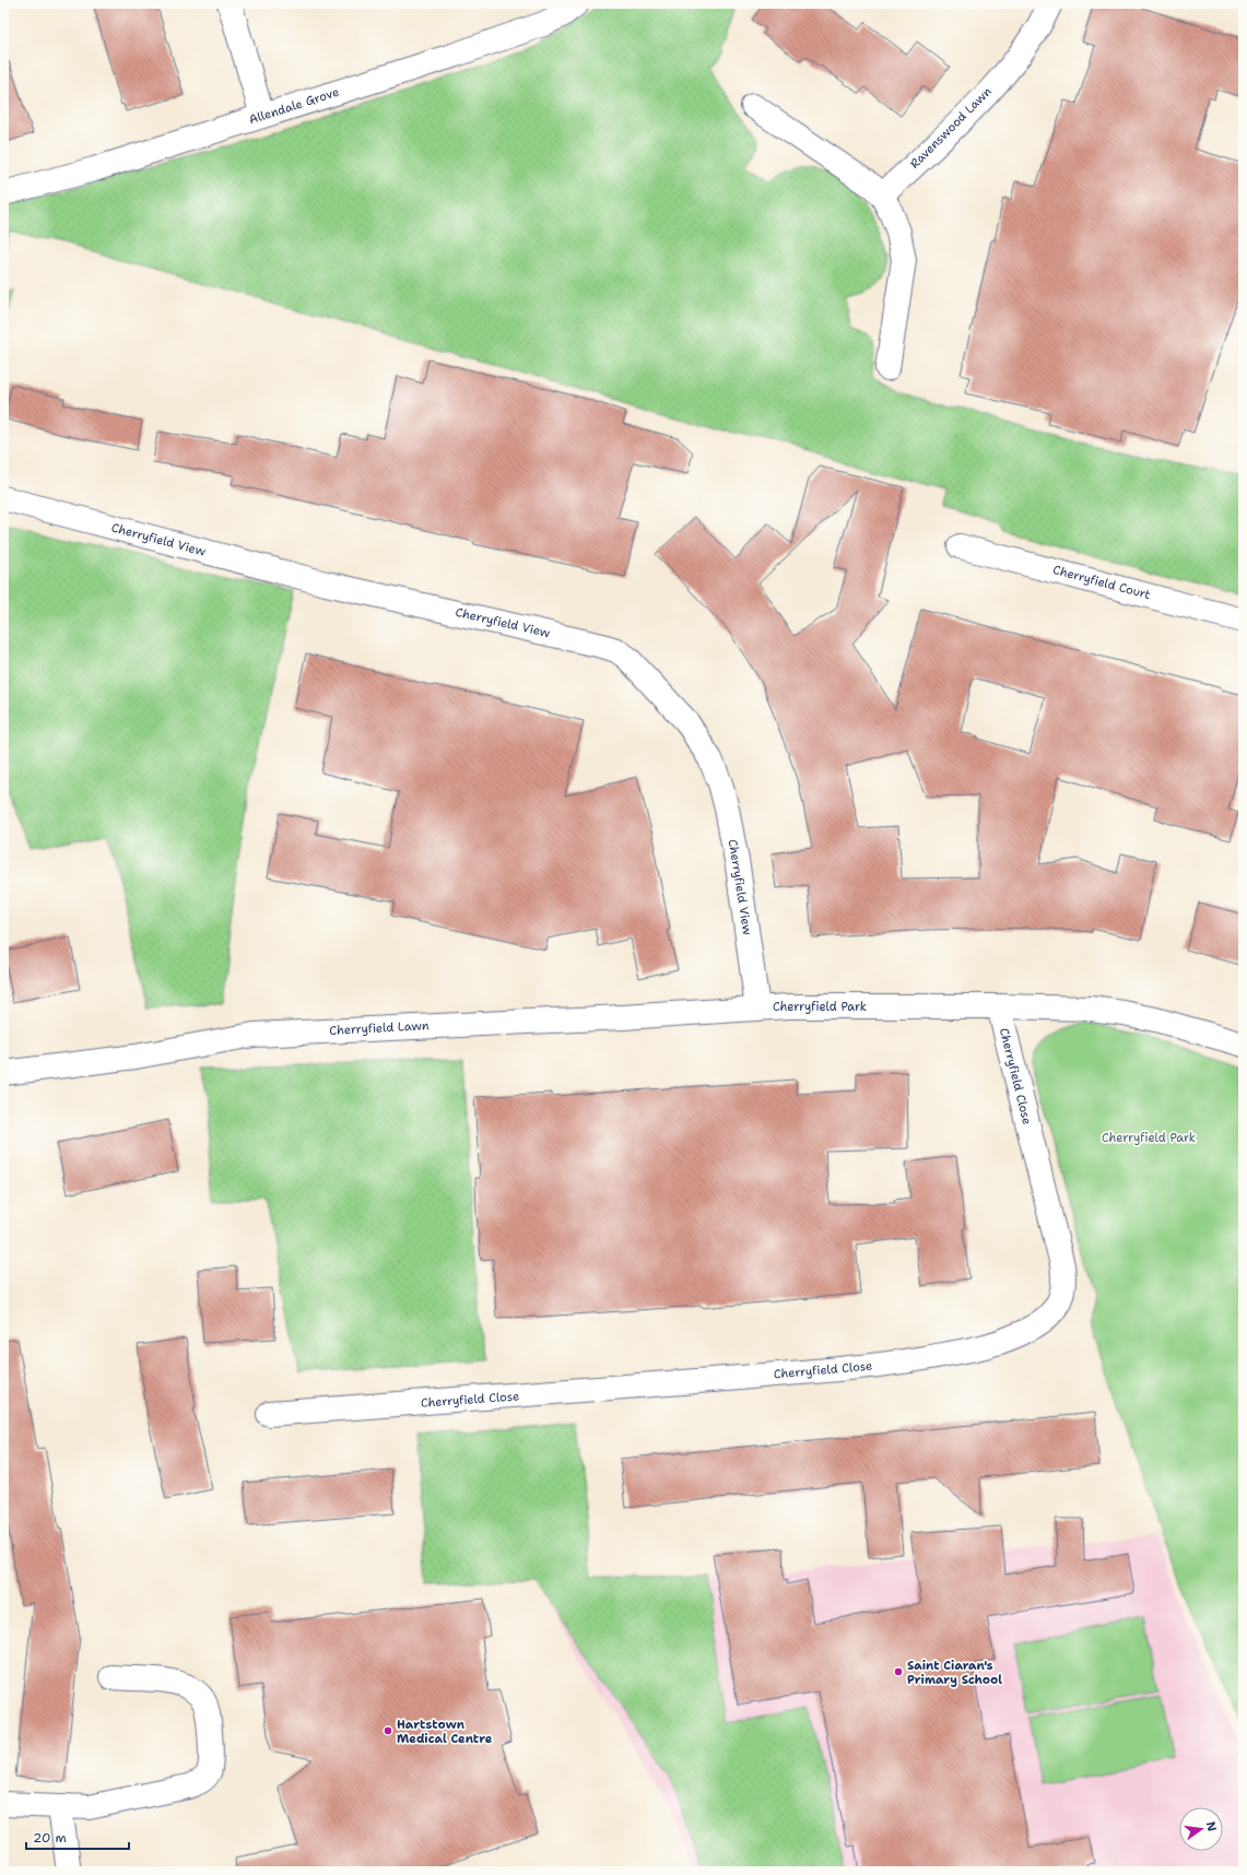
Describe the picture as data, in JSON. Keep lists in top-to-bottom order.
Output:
{
  "streets": {
    "street": [
      "Allendale Grove",
      "Ravenswood Lawn",
      "Cherryfield View",
      "Cherryfield Court",
      "Cherryfield Park",
      "Cherryfield Lawn",
      "Cherryfield Close"
    ]
  },
  "crossings": [
    ["Cherryfield View", "Cherryfield Park"],
    ["Cherryfield View", "Cherryfield Lawn"],
    ["Cherryfield Park", "Cherryfield Lawn"],
    ["Cherryfield Park", "Cherryfield Close"]
  ],
  "parks": ["Cherryfield Park"],
  "places": ["Saint Ciaran's Primary School", "Hartstown Medical Centre"],
  "scale_bar": "20 m",
  "north": "right"
}
